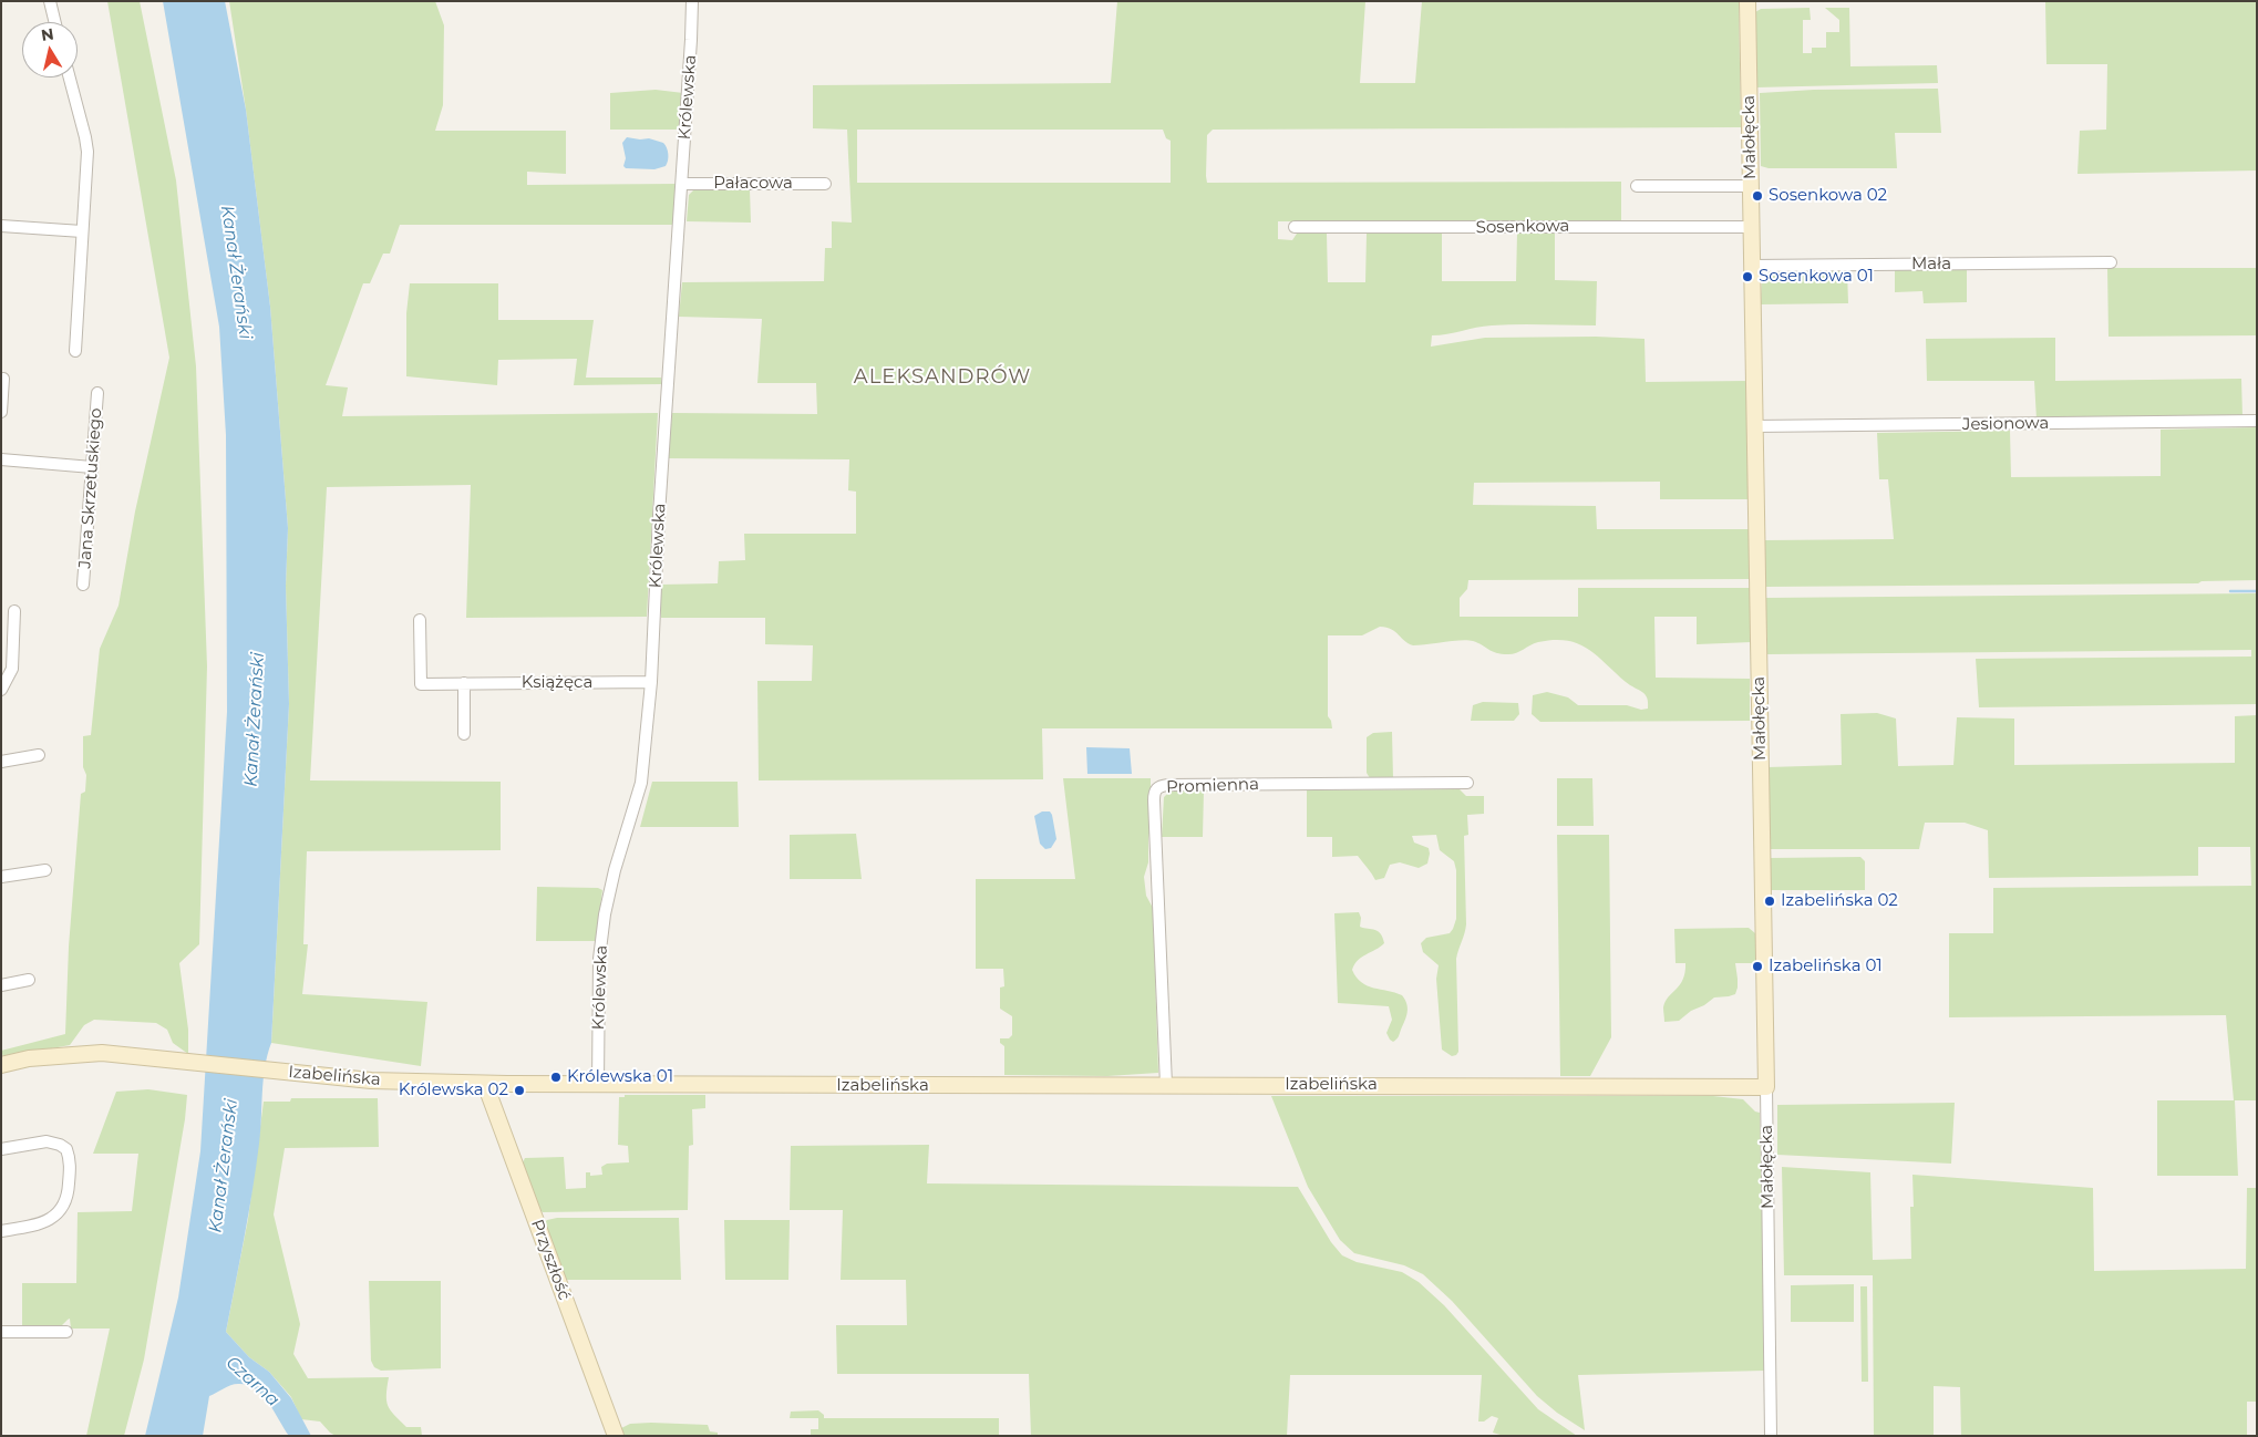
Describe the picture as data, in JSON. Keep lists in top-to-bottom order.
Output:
{
  "streets": {
    "street": [
      "Królewska",
      "Małołęcka",
      "Pałacowa",
      "Sosenkowa",
      "Mała",
      "Jesionowa",
      "Jana Skrzetuskiego",
      "Książęca",
      "Promienna",
      "Izabelińska",
      "Przyszłość"
    ]
  },
  "crossings": [
    ["Królewska", "Pałacowa"],
    ["Królewska", "Książęca"],
    ["Królewska", "Izabelińska"],
    ["Małołęcka", "Sosenkowa"],
    ["Małołęcka", "Mała"],
    ["Małołęcka", "Jesionowa"],
    ["Małołęcka", "Izabelińska"],
    ["Promienna", "Izabelińska"],
    ["Izabelińska", "Przyszłość"]
  ],
  "districts": ["ALEKSANDRÓW"],
  "water": ["Kanał Żerański", "Czarna"],
  "places": [
    "Sosenkowa 02",
    "Sosenkowa 01",
    "Izabelińska 02",
    "Izabelińska 01",
    "Królewska 01",
    "Królewska 02"
  ],
  "north": "top"
}
